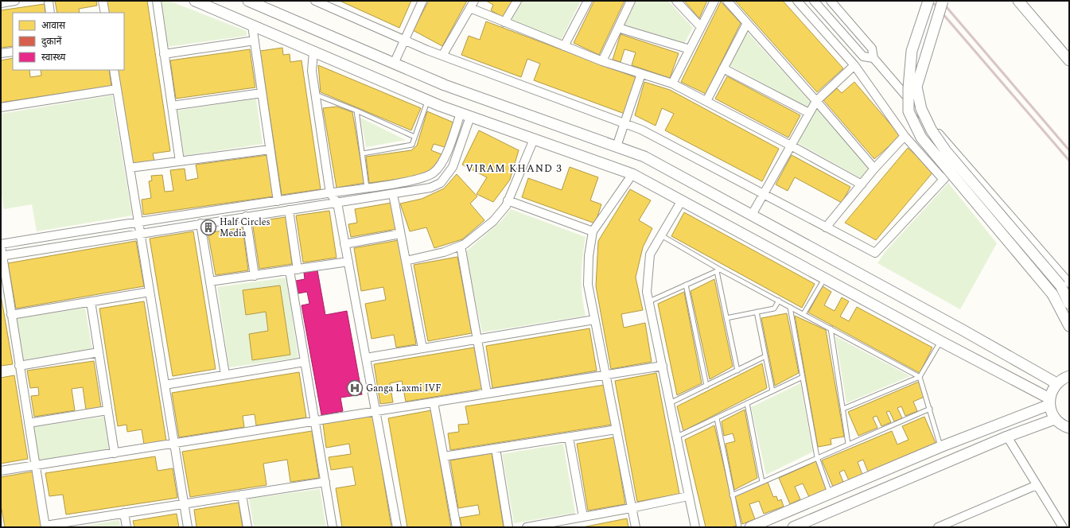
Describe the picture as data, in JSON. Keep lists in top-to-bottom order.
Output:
{
  "districts": ["VIRAM KHAND 3"],
  "places": {
    "building": ["Half Circles Media"],
    "hospital": ["Ganga Laxmi IVF"]
  },
  "legend": ["आवास", "दुकानें", "स्वास्थ्य"]
}
